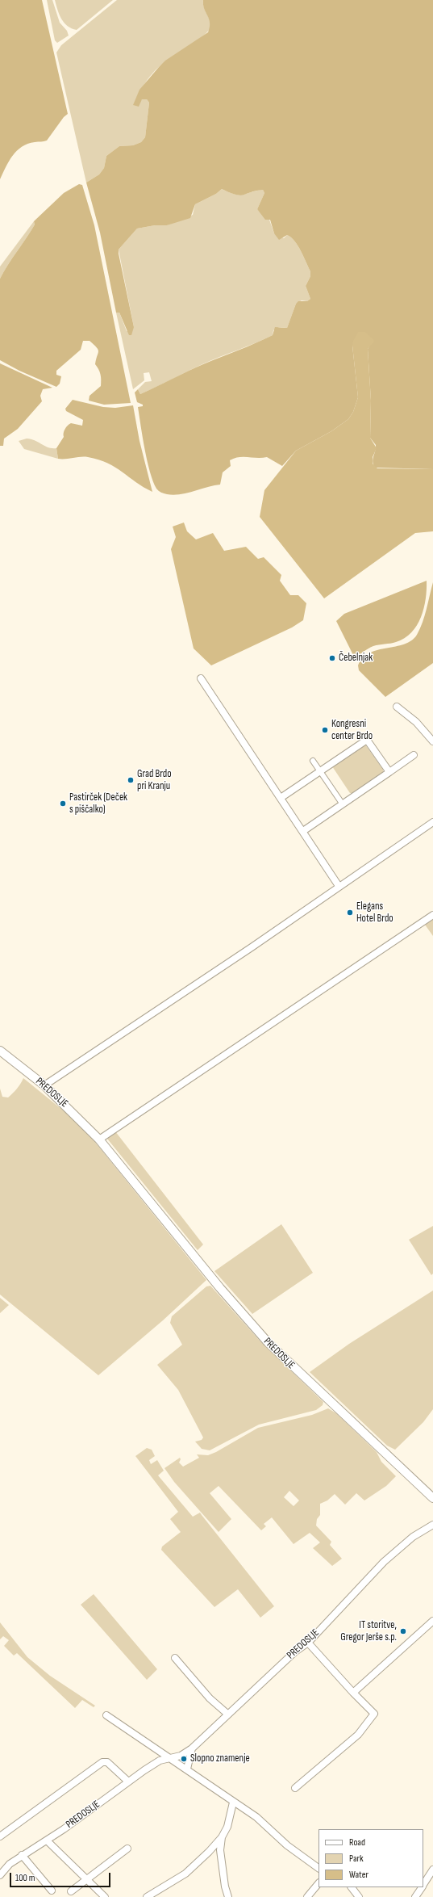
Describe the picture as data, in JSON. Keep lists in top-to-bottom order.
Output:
{
  "streets": {
    "street": ["PREDOSLJE"]
  },
  "places": [
    "Čebelnjak",
    "Kongresni center Brdo",
    "Grad Brdo pri Kranju",
    "Pastirček (Deček s piščalko)",
    "Elegans Hotel Brdo",
    "IT storitve, Gregor Jerše s.p.",
    "Slopno znamenje"
  ],
  "legend": ["Road", "Park", "Water"],
  "scale_bar": "100 m"
}
